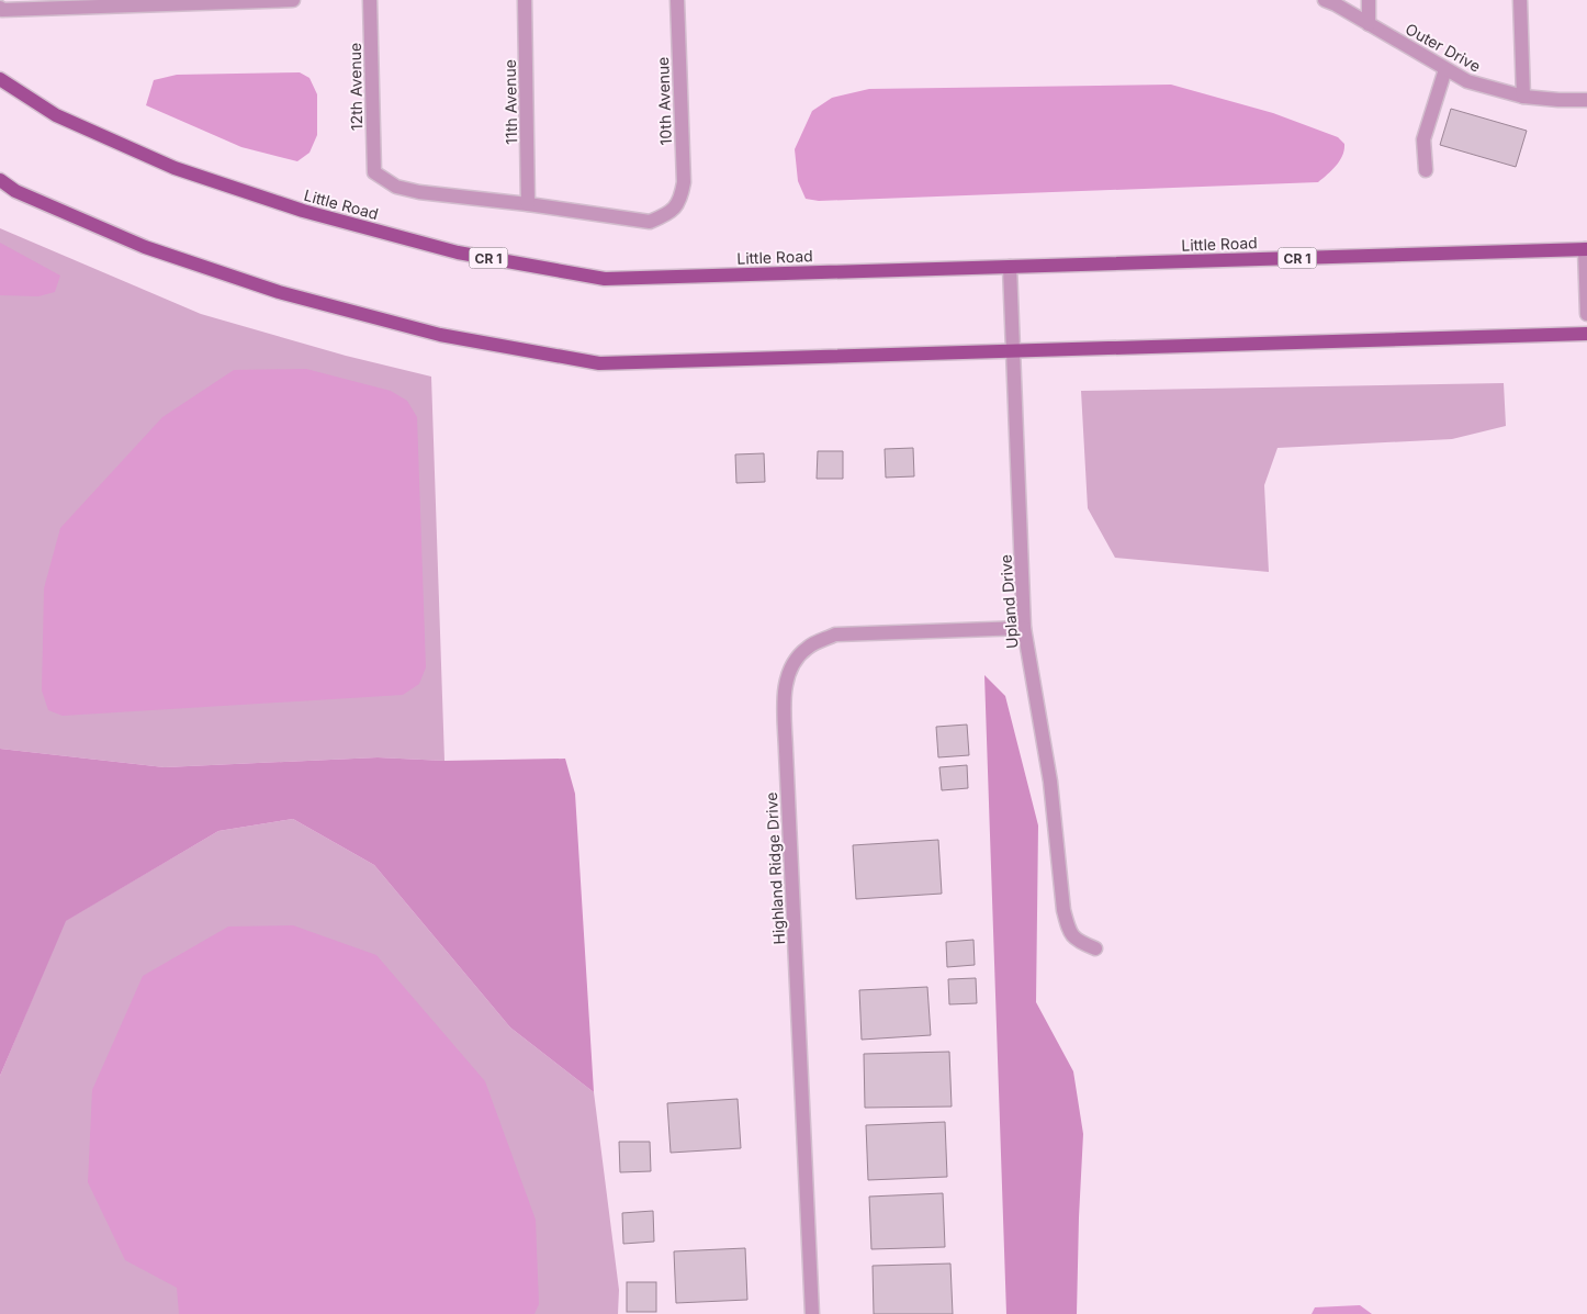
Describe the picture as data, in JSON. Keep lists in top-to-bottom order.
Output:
{
  "streets": {
    "main road": ["Little Road", "CR 1"],
    "street": [
      "Outer Drive",
      "12th Avenue",
      "10th Avenue",
      "11th Avenue",
      "Upland Drive",
      "Highland Ridge Drive"
    ]
  },
  "crossings": [
    ["12th Avenue", "10th Avenue"],
    ["12th Avenue", "11th Avenue"],
    ["10th Avenue", "11th Avenue"],
    ["Little Road", "Upland Drive"],
    ["Upland Drive", "Highland Ridge Drive"]
  ]
}
